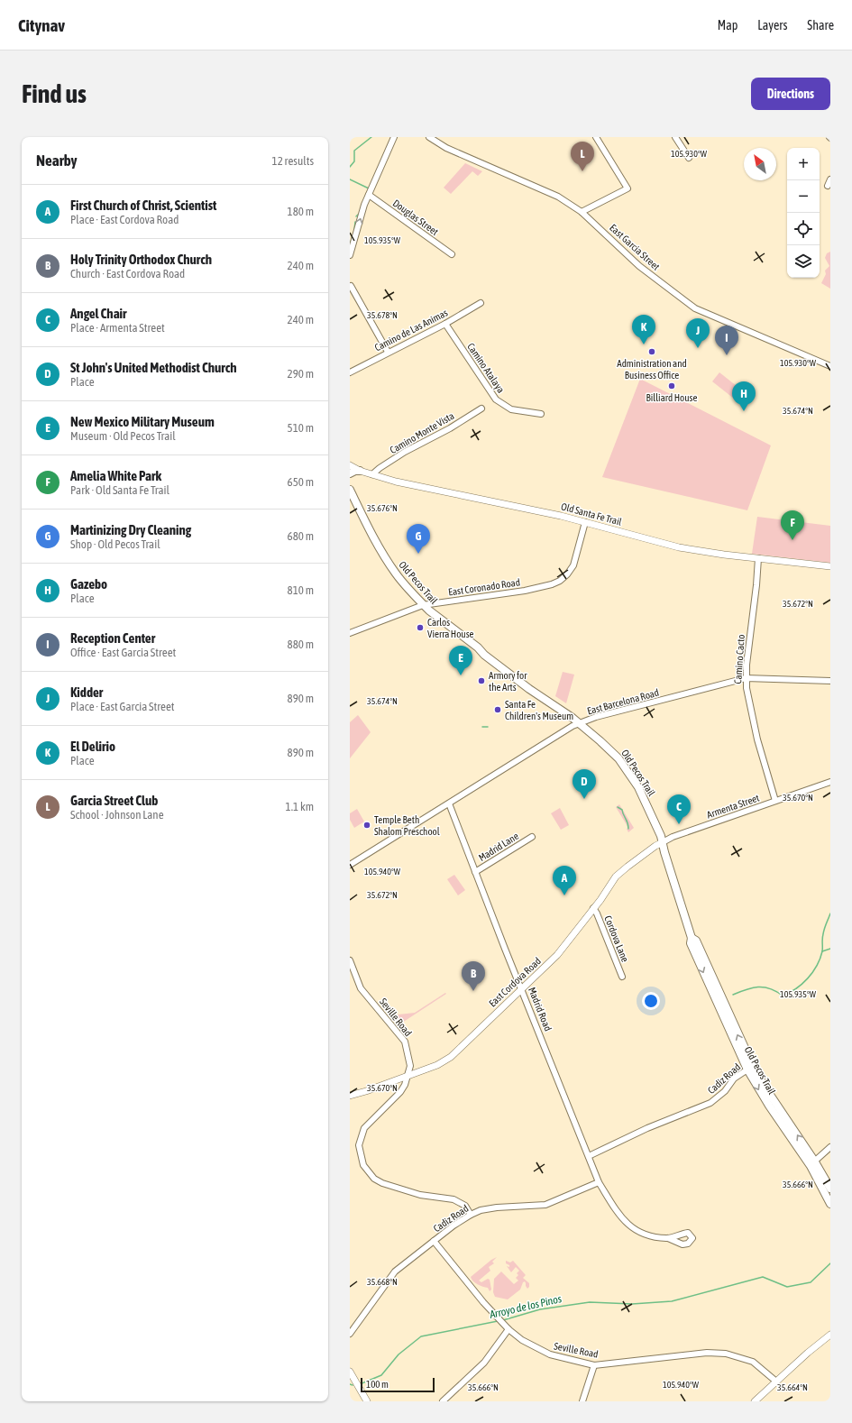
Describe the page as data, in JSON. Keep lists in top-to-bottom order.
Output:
{
  "streets": {
    "main road": ["Old Pecos Trail"],
    "street": [
      "Douglas Street",
      "East Garcia Street",
      "Camino de Las Animas",
      "Camino Atalaya",
      "Camino Monte Vista",
      "Old Santa Fe Trail",
      "East Coronado Road",
      "Camino Cacto",
      "East Barcelona Road",
      "Armenta Street",
      "Madrid Lane",
      "Cordova Lane",
      "East Cordova Road",
      "Madrid Road",
      "Seville Road",
      "Cadiz Road"
    ]
  },
  "crossings": [
    ["Camino de Las Animas", "Camino Atalaya"],
    ["Camino Monte Vista", "Old Santa Fe Trail"],
    ["Old Santa Fe Trail", "East Coronado Road"],
    ["Old Santa Fe Trail", "Camino Cacto"],
    ["Old Pecos Trail", "East Coronado Road"],
    ["Old Pecos Trail", "East Barcelona Road"],
    ["Old Pecos Trail", "Armenta Street"],
    ["Old Pecos Trail", "East Cordova Road"],
    ["Old Pecos Trail", "Cadiz Road"],
    ["Camino Cacto", "East Barcelona Road"],
    ["Camino Cacto", "Armenta Street"],
    ["East Barcelona Road", "Madrid Road"],
    ["Armenta Street", "East Cordova Road"],
    ["Madrid Lane", "Madrid Road"],
    ["Cordova Lane", "East Cordova Road"],
    ["East Cordova Road", "Madrid Road"],
    ["East Cordova Road", "Seville Road"],
    ["Madrid Road", "Cadiz Road"],
    ["Seville Road", "Cadiz Road"]
  ],
  "water": ["Arroyo de los Pinos"],
  "places": [
    "Administration and Business Office",
    "Billiard House",
    "Carlos Vierra House",
    "Armory for the Arts",
    "Santa Fe Children's Museum",
    "Temple Beth Shalom Preschool"
  ],
  "scale_bar": "100 m",
  "north": "top left",
  "page": {
    "header": "Citynav",
    "nav": ["Map", "Layers", "Share"],
    "buttons": "Directions",
    "title": "Find us",
    "heading": ["Nearby", "12 results"],
    "pins": [
      "L",
      "K",
      "J",
      "I",
      "H",
      "F",
      "G",
      "E",
      "D",
      "C",
      "A",
      "B"
    ],
    "map_buttons": ["+", "−"],
    "list": [
      {
        "mark": "A",
        "name": "First Church of Christ, Scientist",
        "note": "Place · East Cordova Road",
        "value": "180 m"
      },
      {
        "mark": "B",
        "name": "Holy Trinity Orthodox Church",
        "note": "Church · East Cordova Road",
        "value": "240 m"
      },
      {
        "mark": "C",
        "name": "Angel Chair",
        "note": "Place · Armenta Street",
        "value": "240 m"
      },
      {
        "mark": "D",
        "name": "St John's United Methodist Church",
        "note": "Place",
        "value": "290 m"
      },
      {
        "mark": "E",
        "name": "New Mexico Military Museum",
        "note": "Museum · Old Pecos Trail",
        "value": "510 m"
      },
      {
        "mark": "F",
        "name": "Amelia White Park",
        "note": "Park · Old Santa Fe Trail",
        "value": "650 m"
      },
      {
        "mark": "G",
        "name": "Martinizing Dry Cleaning",
        "note": "Shop · Old Pecos Trail",
        "value": "680 m"
      },
      {
        "mark": "H",
        "name": "Gazebo",
        "note": "Place",
        "value": "810 m"
      },
      {
        "mark": "I",
        "name": "Reception Center",
        "note": "Office · East Garcia Street",
        "value": "880 m"
      },
      {
        "mark": "J",
        "name": "Kidder",
        "note": "Place · East Garcia Street",
        "value": "890 m"
      },
      {
        "mark": "K",
        "name": "El Delirio",
        "note": "Place",
        "value": "890 m"
      },
      {
        "mark": "L",
        "name": "Garcia Street Club",
        "note": "School · Johnson Lane",
        "value": "1.1 km"
      }
    ],
    "scale": "100 m"
  },
  "coordinates": [
    "105.930°W",
    "105.935°W",
    "35.678°N",
    "35.674°N",
    "35.676°N",
    "35.672°N",
    "35.670°N",
    "105.940°W",
    "35.666°N",
    "35.668°N",
    "35.664°N"
  ]
}
